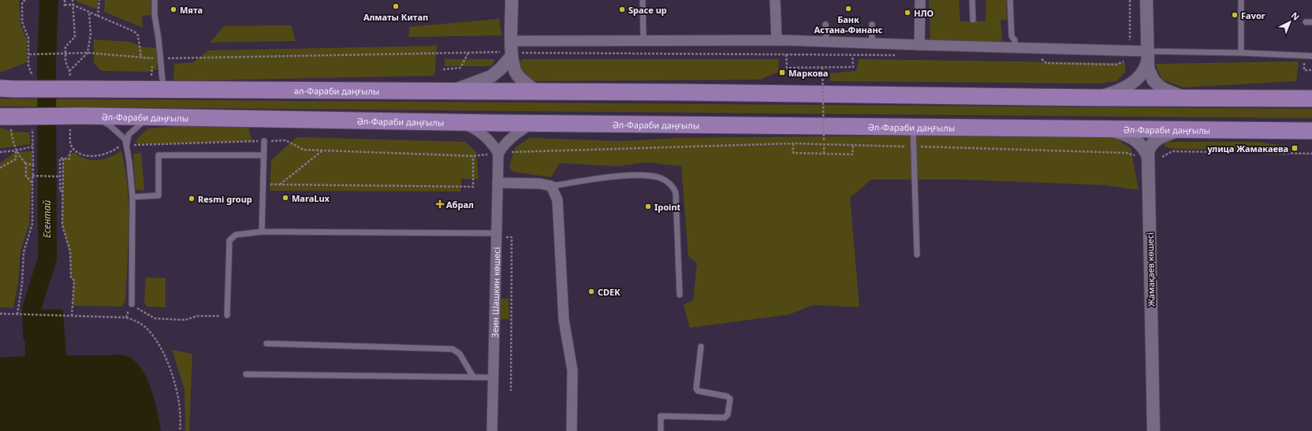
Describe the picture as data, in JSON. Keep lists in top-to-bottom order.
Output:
{
  "streets": {
    "main road": ["әл-Фараби даңғылы", "Әл-Фараби даңғылы"],
    "street": ["Жамақаев көшесі", "Зеин Шашкин көшесі"]
  },
  "crossings": [
    ["Әл-Фараби даңғылы", "Жамақаев көшесі"]
  ],
  "water": ["Есентай"],
  "places": {
    "other": [
      "Алматы Китап",
      "Банк Астана-Финанс",
      "Мята",
      "Space up",
      "НЛО",
      "Favor",
      "MaraLux",
      "Resmi group",
      "Ipoint",
      "CDEK"
    ],
    "transit": ["Маркова", "улица Жамакаева"],
    "health": ["Абрал"]
  },
  "north": "top right"
}
